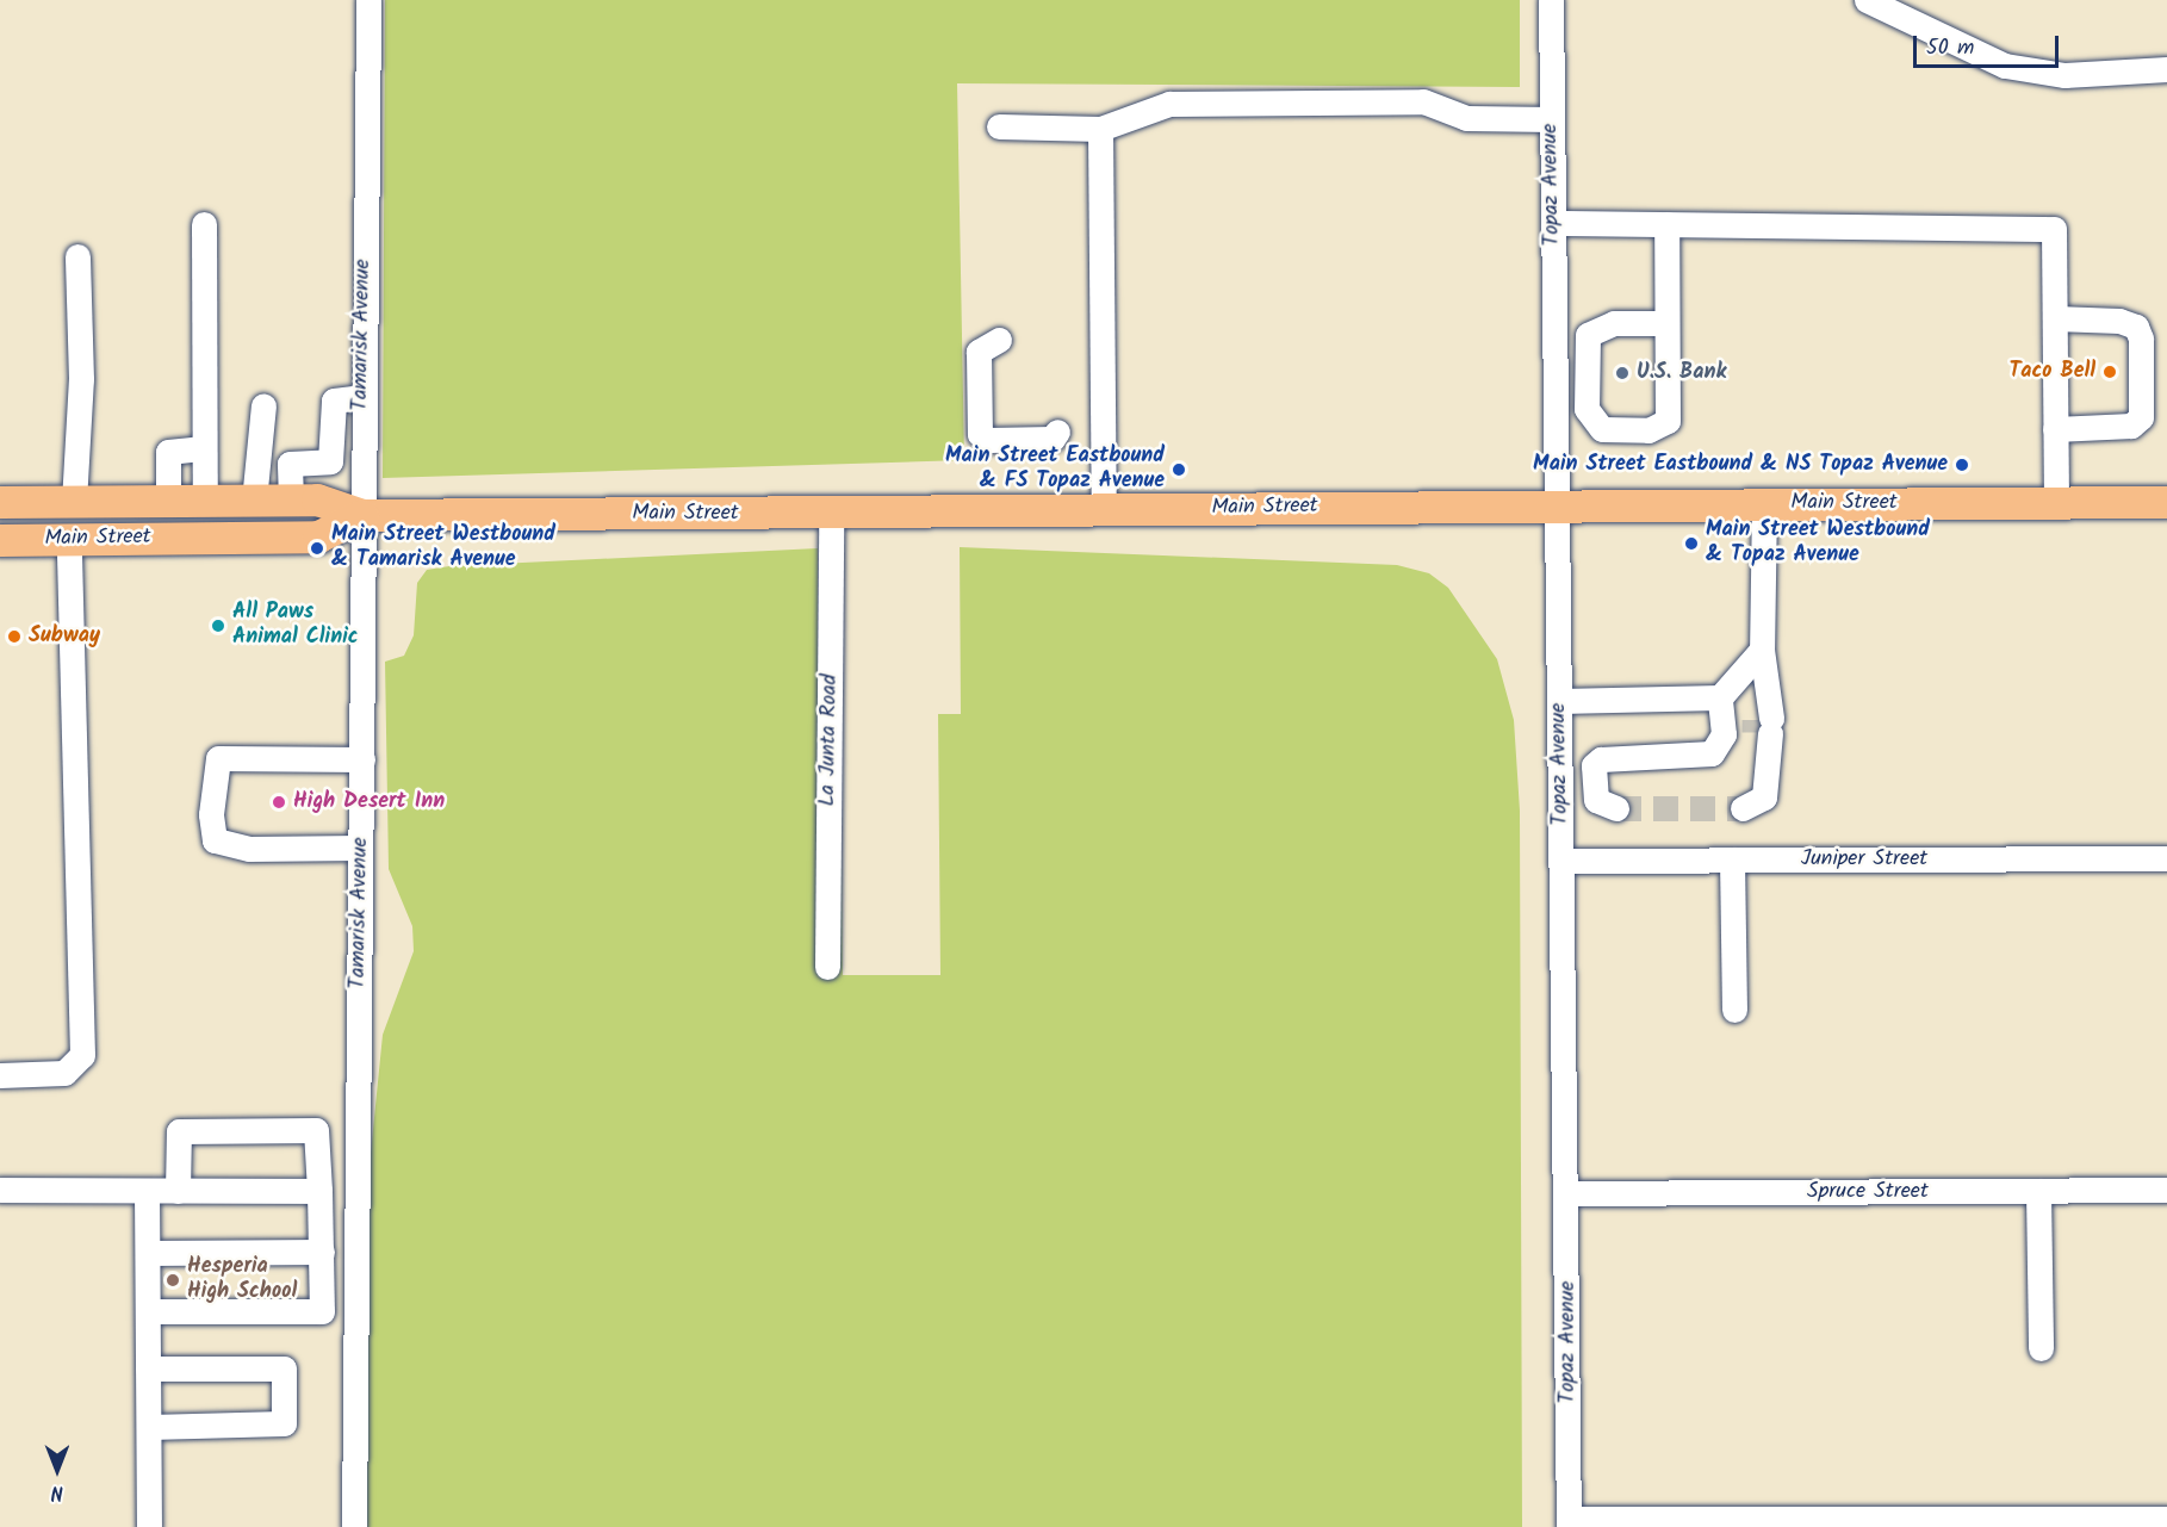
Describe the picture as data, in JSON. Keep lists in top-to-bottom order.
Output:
{
  "streets": {
    "main road": ["Main Street"],
    "street": [
      "Topaz Avenue",
      "Tamarisk Avenue",
      "La Junta Road",
      "Juniper Street",
      "Spruce Street"
    ]
  },
  "crossings": [
    ["Topaz Avenue", "Main Street"],
    ["Topaz Avenue", "Juniper Street"],
    ["Topaz Avenue", "Spruce Street"],
    ["Tamarisk Avenue", "Main Street"],
    ["Main Street", "La Junta Road"]
  ],
  "places": [
    "Taco Bell",
    "U.S. Bank",
    "Main Street Eastbound & NS Topaz Avenue",
    "Main Street Eastbound & FS Topaz Avenue",
    "Main Street Westbound & Topaz Avenue",
    "Main Street Westbound & Tamarisk Avenue",
    "All Paws Animal Clinic",
    "Subway",
    "High Desert Inn",
    "Hesperia High School"
  ],
  "scale_bar": "50 m",
  "north": "bottom"
}
